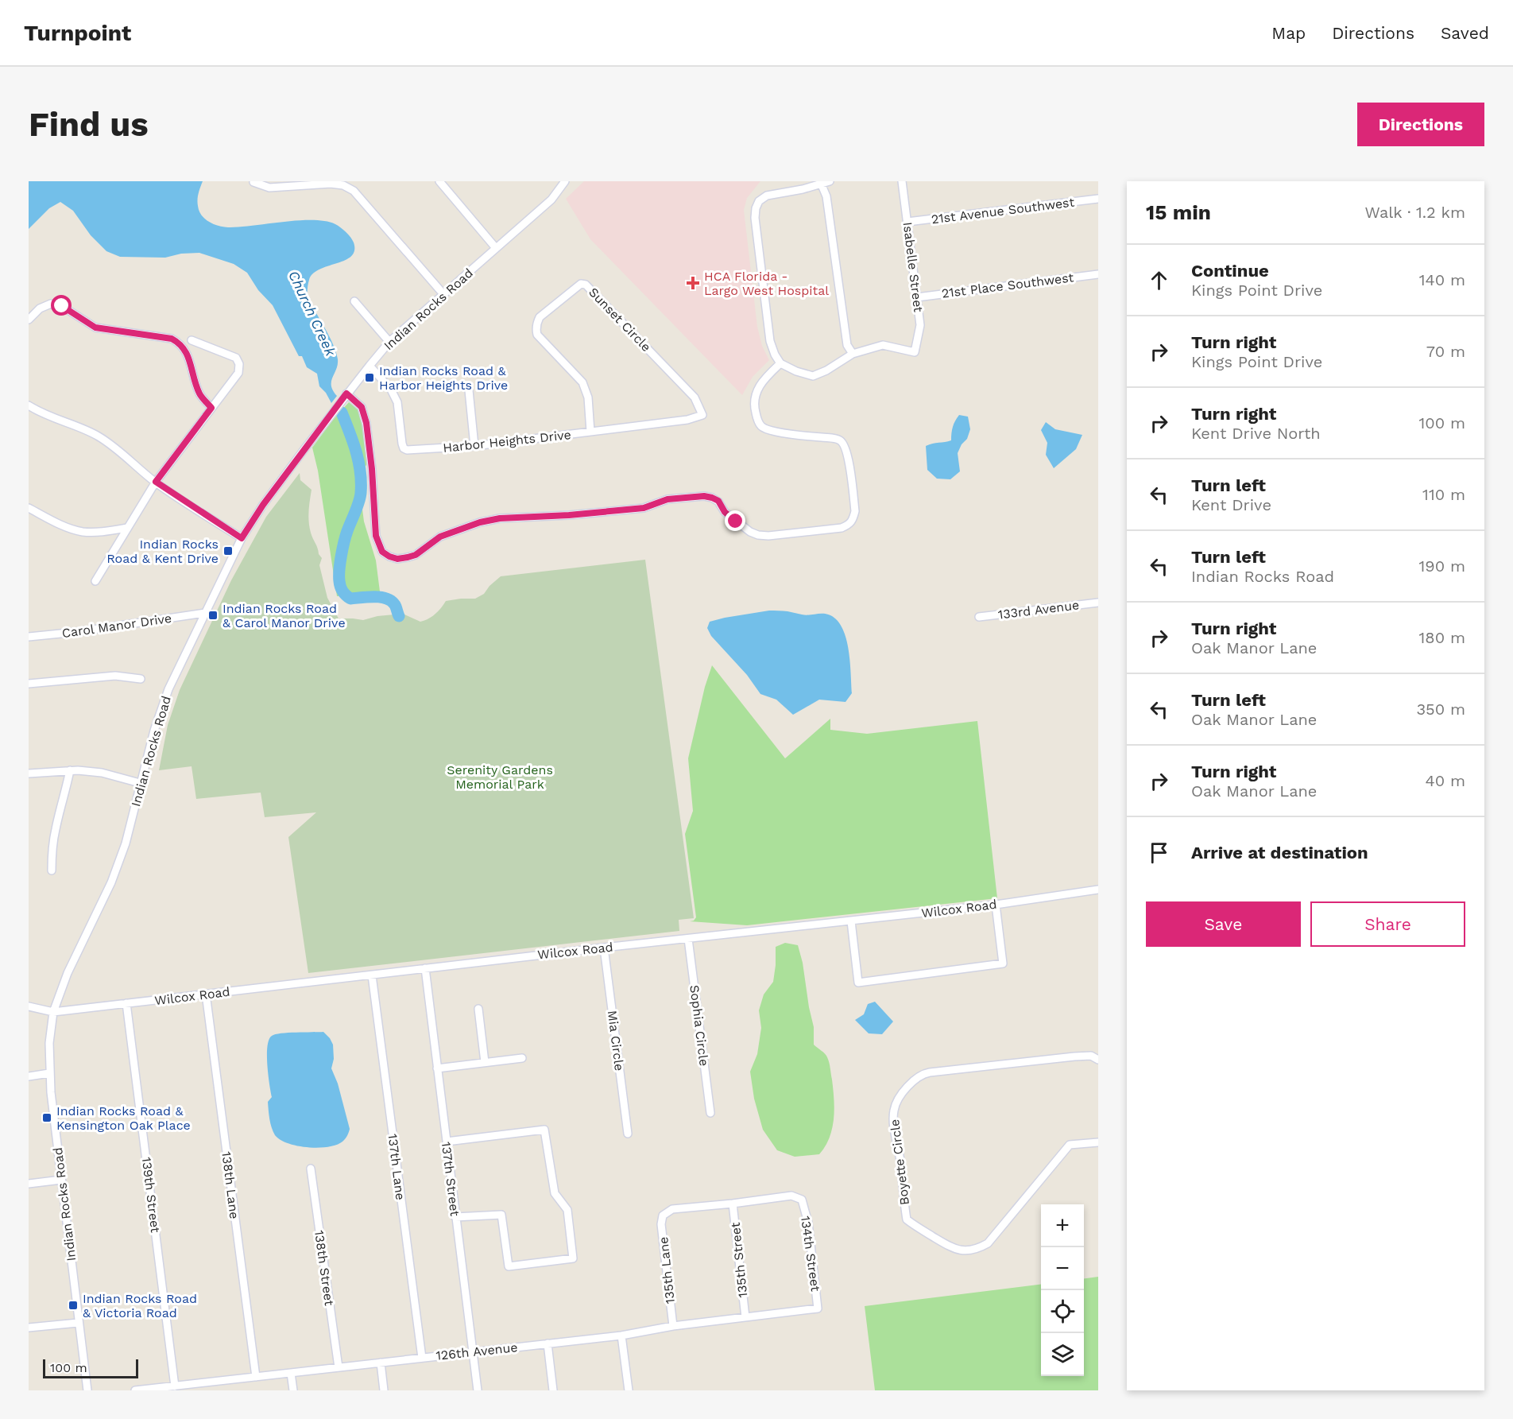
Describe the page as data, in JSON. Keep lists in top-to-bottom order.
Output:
{
  "streets": {
    "street": [
      "21st Avenue Southwest",
      "Isabelle Street",
      "21st Place Southwest",
      "Indian Rocks Road",
      "Sunset Circle",
      "Harbor Heights Drive",
      "133rd Avenue",
      "Carol Manor Drive",
      "Wilcox Road",
      "Sophia Circle",
      "Mia Circle",
      "Boyette Circle",
      "137th Lane",
      "137th Street",
      "138th Lane",
      "139th Street",
      "134th Street",
      "135th Street",
      "138th Street",
      "135th Lane",
      "126th Avenue"
    ]
  },
  "crossings": [
    ["21st Avenue Southwest", "Isabelle Street"],
    ["Isabelle Street", "21st Place Southwest"],
    ["Indian Rocks Road", "Harbor Heights Drive"],
    ["Indian Rocks Road", "Carol Manor Drive"],
    ["Indian Rocks Road", "Wilcox Road"],
    ["Sunset Circle", "Harbor Heights Drive"],
    ["Wilcox Road", "Sophia Circle"],
    ["Wilcox Road", "Mia Circle"],
    ["Wilcox Road", "137th Lane"],
    ["Wilcox Road", "137th Street"],
    ["Wilcox Road", "138th Lane"],
    ["Wilcox Road", "139th Street"],
    ["137th Lane", "126th Avenue"],
    ["137th Street", "126th Avenue"],
    ["138th Lane", "126th Avenue"],
    ["139th Street", "126th Avenue"],
    ["134th Street", "135th Street"],
    ["134th Street", "135th Lane"],
    ["134th Street", "126th Avenue"],
    ["135th Street", "135th Lane"],
    ["135th Street", "126th Avenue"],
    ["138th Street", "126th Avenue"],
    ["135th Lane", "126th Avenue"]
  ],
  "water": ["Church Creek"],
  "parks": ["Serenity Gardens Memorial Park"],
  "places": {
    "health": ["HCA Florida - Largo West Hospital"],
    "transit": [
      "Indian Rocks Road & Harbor Heights Drive",
      "Indian Rocks Road & Kent Drive",
      "Indian Rocks Road & Carol Manor Drive",
      "Indian Rocks Road & Kensington Oak Place",
      "Indian Rocks Road & Victoria Road"
    ]
  },
  "scale_bar": "100 m",
  "page": {
    "header": "Turnpoint",
    "nav": ["Map", "Directions", "Saved"],
    "buttons": [
      "Directions",
      ["Save", "Share"]
    ],
    "title": "Find us",
    "heading": ["15 min", "Walk · 1.2 km"],
    "list": [
      ["Continue", "Kings Point Drive", "140 m"],
      ["Turn right", "Kings Point Drive", "70 m"],
      ["Turn right", "Kent Drive North", "100 m"],
      ["Turn left", "Kent Drive", "110 m"],
      ["Turn left", "Indian Rocks Road", "190 m"],
      ["Turn right", "Oak Manor Lane", "180 m"],
      ["Turn left", "Oak Manor Lane", "350 m"],
      ["Turn right", "Oak Manor Lane", "40 m"],
      "Arrive at destination"
    ],
    "map_buttons": ["+", "−"],
    "scale": "100 m"
  }
}
